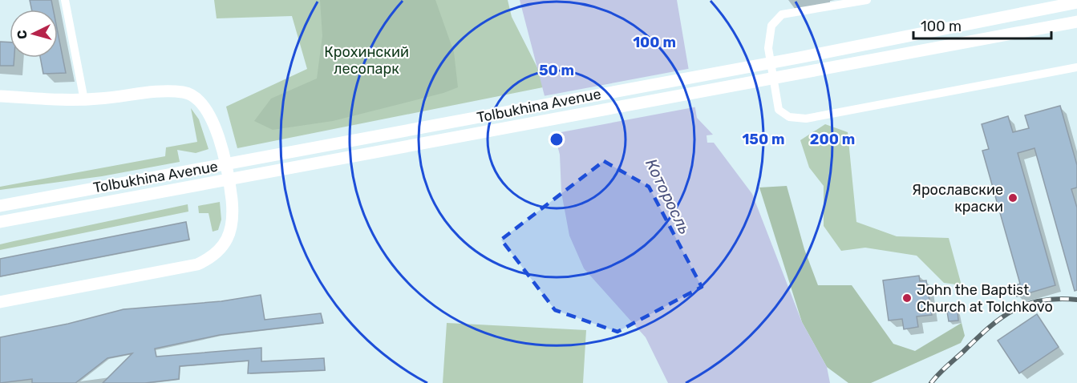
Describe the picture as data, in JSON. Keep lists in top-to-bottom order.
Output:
{
  "streets": {
    "main road": ["Tolbukhina Avenue"]
  },
  "water": ["Которосль"],
  "parks": ["Крохинский лесопарк"],
  "places": ["Ярославские краски", "John the Baptist Church at Tolchkovo"],
  "scale_bar": "100 m",
  "north": "left",
  "rings": [
    "100 m",
    "50 m",
    "150 m",
    "200 m"
  ]
}
